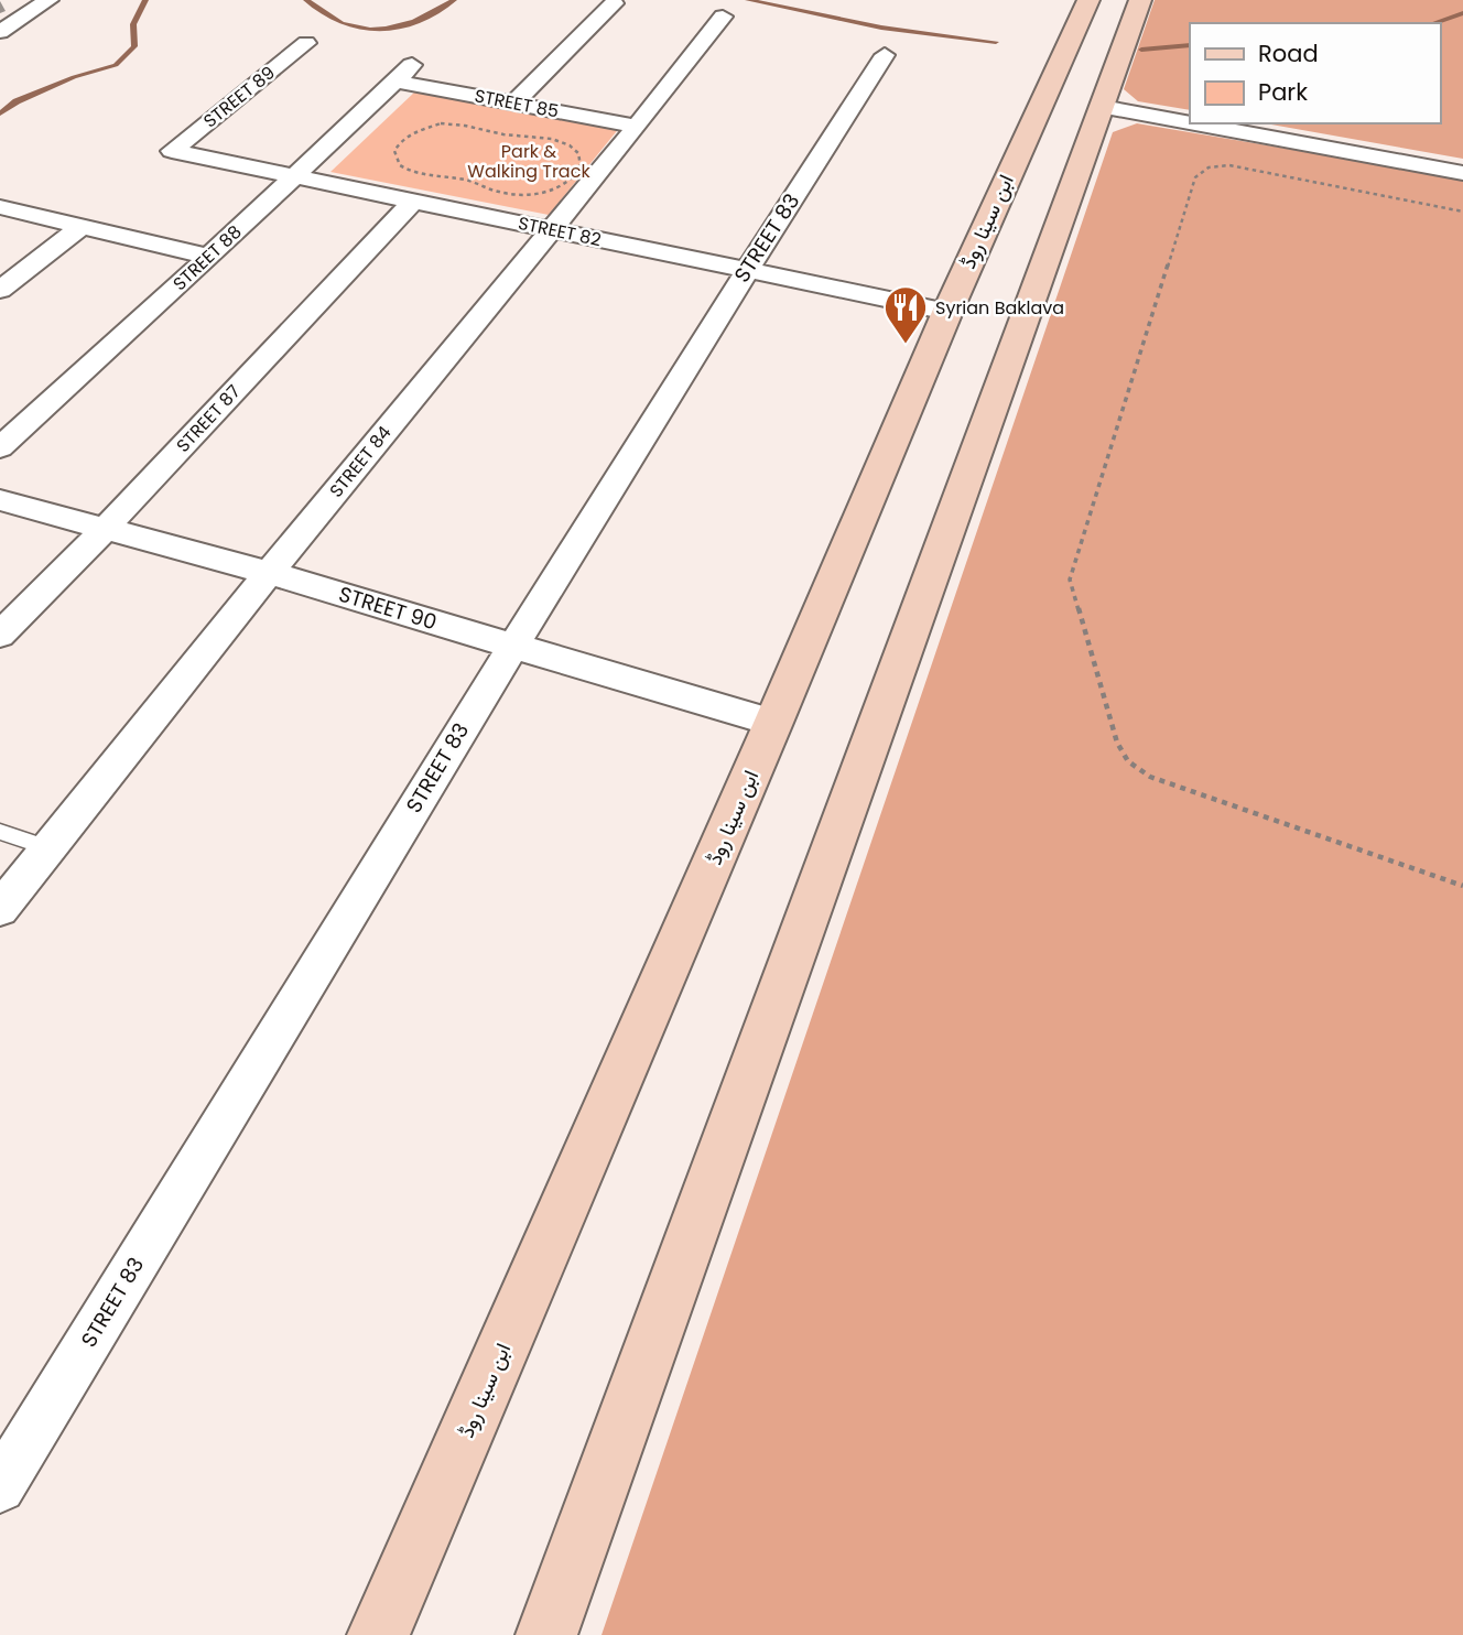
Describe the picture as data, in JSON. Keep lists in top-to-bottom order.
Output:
{
  "streets": {
    "main road": ["ابن سینا روڈ"],
    "street": [
      "STREET 89",
      "STREET 85",
      "STREET 82",
      "STREET 83",
      "STREET 88",
      "STREET 87",
      "STREET 84",
      "STREET 90"
    ]
  },
  "crossings": [
    ["STREET 89", "STREET 82"],
    ["STREET 85", "STREET 88"],
    ["STREET 85", "STREET 84"],
    ["ابن سینا روڈ", "STREET 82"],
    ["ابن سینا روڈ", "STREET 90"],
    ["STREET 82", "STREET 83"],
    ["STREET 82", "STREET 88"],
    ["STREET 82", "STREET 87"],
    ["STREET 82", "STREET 84"],
    ["STREET 83", "STREET 90"],
    ["STREET 87", "STREET 90"],
    ["STREET 84", "STREET 90"]
  ],
  "parks": ["Park & Walking Track"],
  "places": {
    "restaurant": ["Syrian Baklava"]
  },
  "legend": ["Road", "Park"]
}
